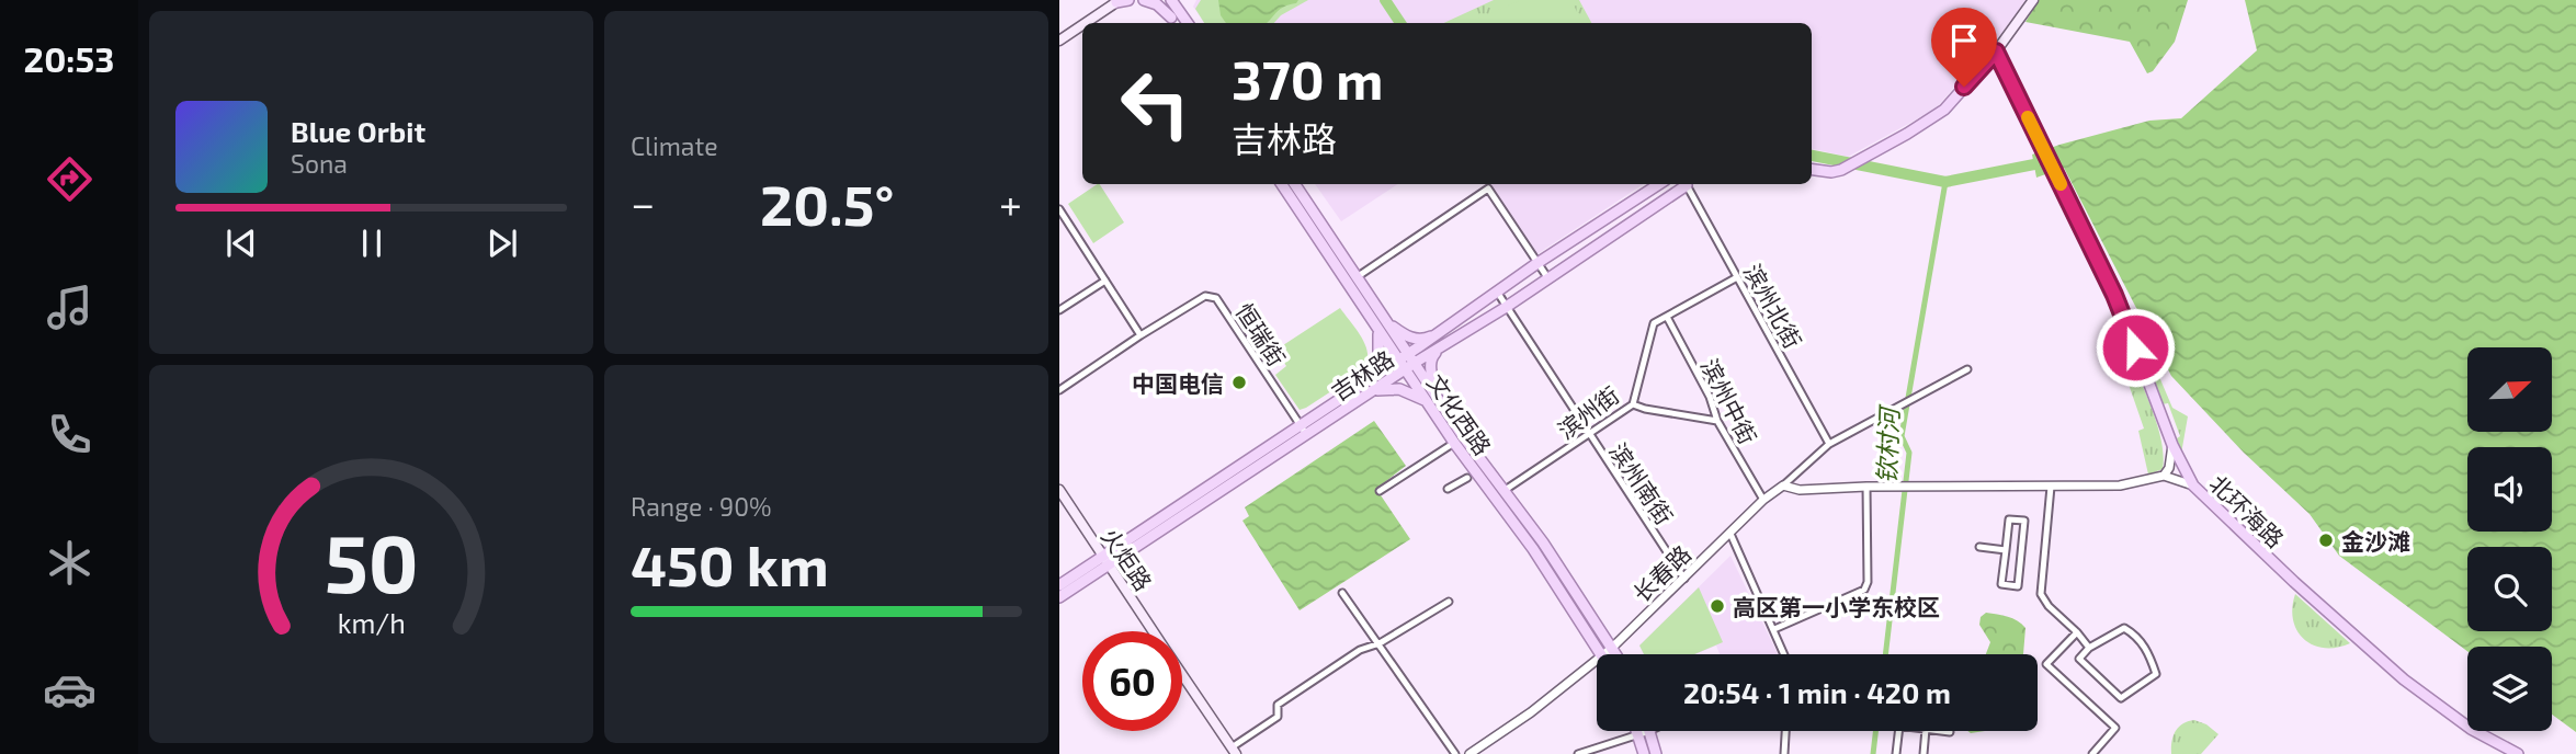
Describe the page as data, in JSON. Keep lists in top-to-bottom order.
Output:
{
  "streets": {
    "main road": [
      "吉林路",
      "文化西路",
      "北环海路",
      "火炬路"
    ],
    "street": [
      "滨州北街",
      "恒瑞街",
      "滨州中街",
      "滨州街",
      "滨州南街",
      "长春路"
    ]
  },
  "crossings": [
    ["滨州北街", "吉林路"],
    ["滨州北街", "滨州街"],
    ["恒瑞街", "吉林路"],
    ["吉林路", "文化西路"],
    ["吉林路", "滨州南街"],
    ["吉林路", "火炬路"],
    ["滨州中街", "滨州街"],
    ["滨州中街", "长春路"],
    ["滨州街", "文化西路"],
    ["滨州街", "滨州南街"],
    ["文化西路", "长春路"],
    ["滨州南街", "长春路"]
  ],
  "water": ["钦村河"],
  "places": ["中国电信", "金沙滩", "高区第一小学东校区"],
  "north": "top right",
  "page": {
    "tabs": "20:53",
    "tile": [
      "Climate",
      ["Range · 90%", "450 km"]
    ],
    "turn": ["370 m", "吉林路"],
    "song": ["Blue Orbit", "Sona"],
    "heat": ["−", "20.5°", "+"],
    "limit": "60",
    "trip": "20:54 · 1 min · 420 m",
    "gauge": ["50", "km/h"]
  }
}
